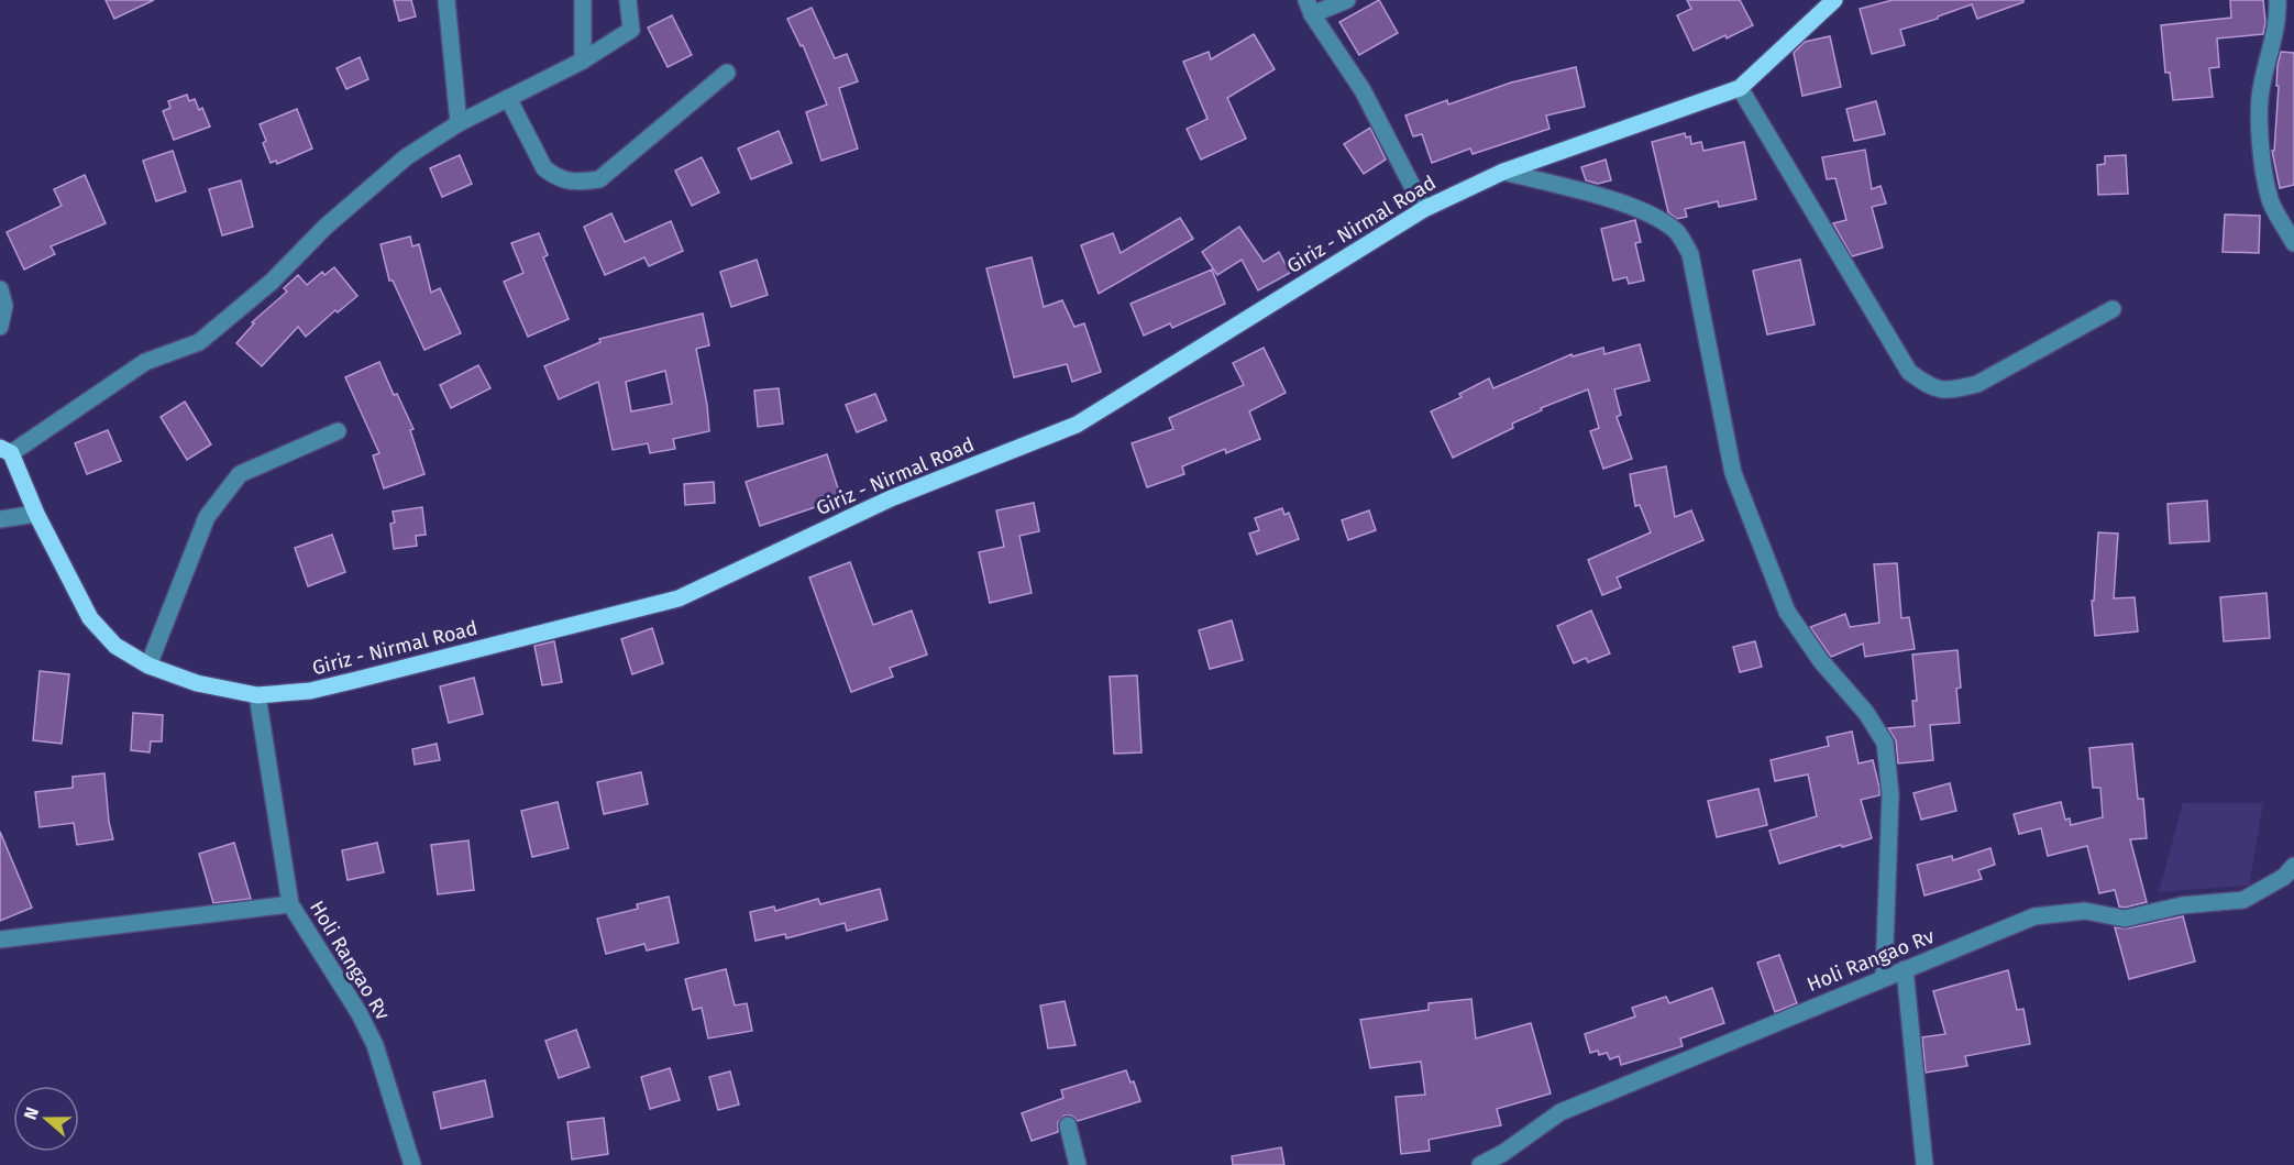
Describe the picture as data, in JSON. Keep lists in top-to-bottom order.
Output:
{
  "streets": {
    "main road": ["Giriz - Nirmal Road"],
    "street": ["Holi Rangao Rv"]
  },
  "crossings": [
    ["Giriz - Nirmal Road", "Holi Rangao Rv"]
  ],
  "north": "left"
}
